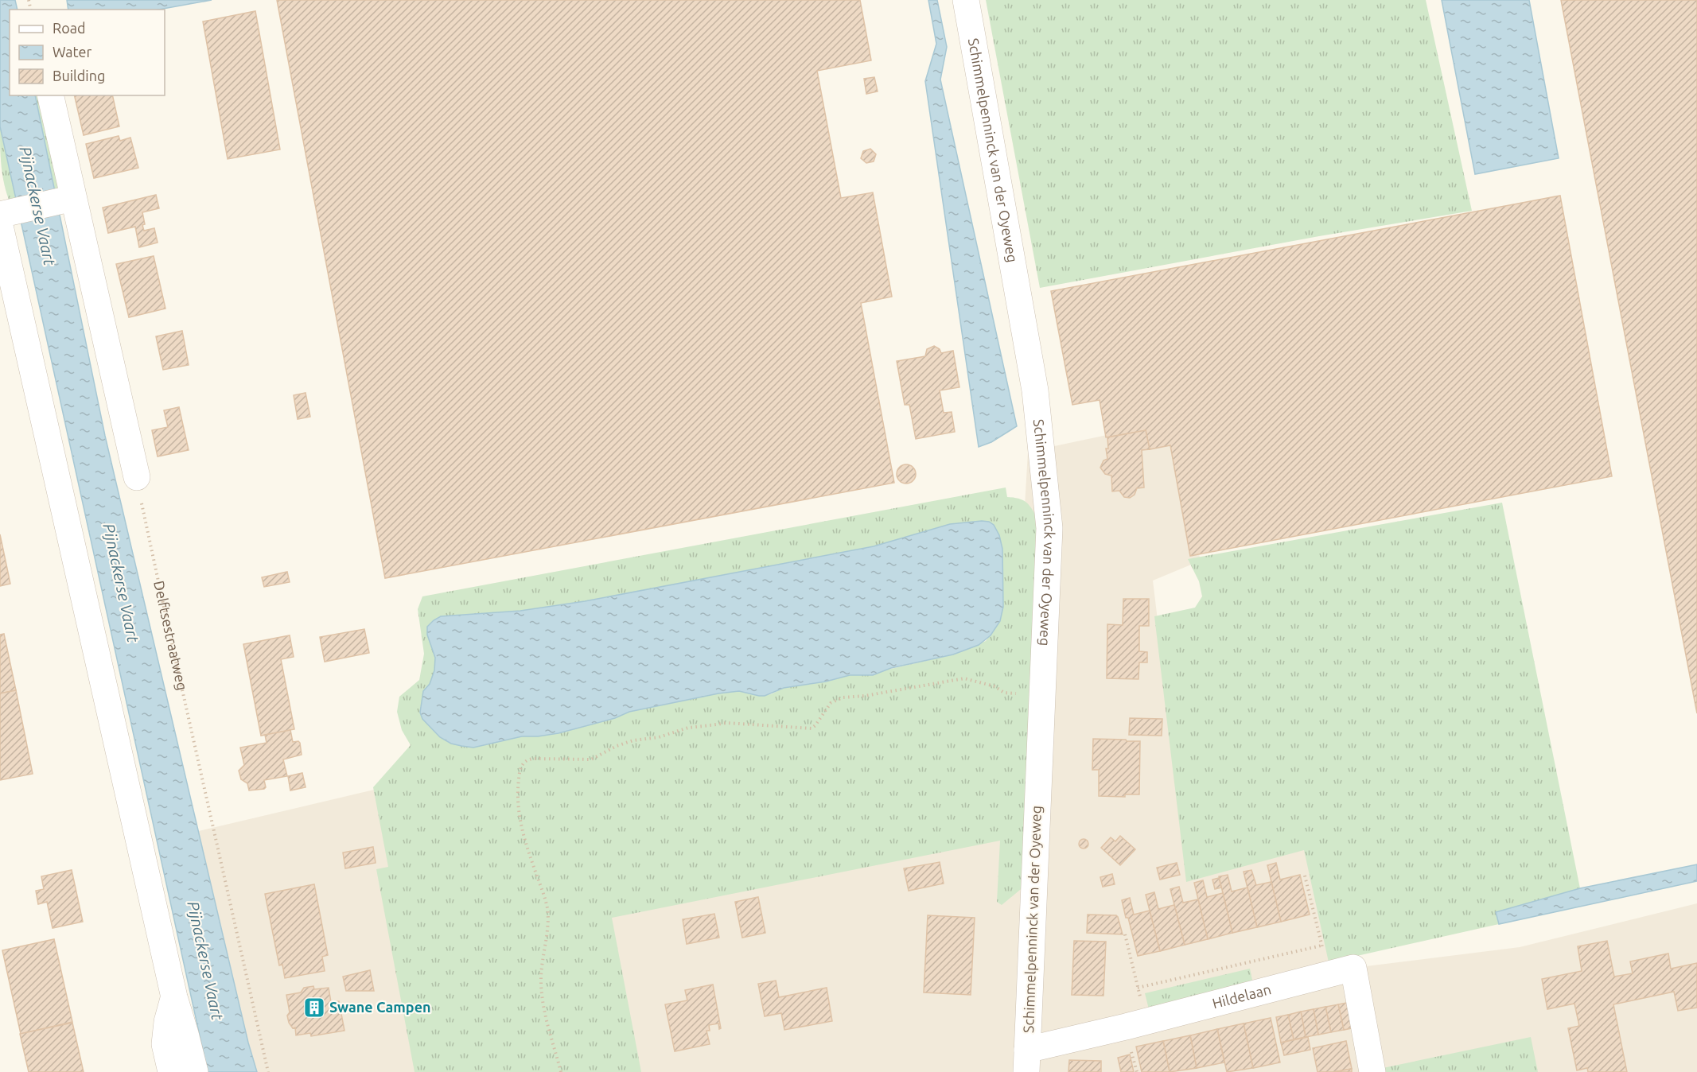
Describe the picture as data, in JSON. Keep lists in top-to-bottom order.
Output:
{
  "streets": {
    "street": ["Schimmelpenninck van der Oyeweg", "Hildelaan"],
    "path": ["Delftsestraatweg"]
  },
  "crossings": [
    ["Schimmelpenninck van der Oyeweg", "Hildelaan"]
  ],
  "water": ["Pijnackerse Vaart"],
  "places": {
    "building": ["Swane Campen"]
  },
  "legend": ["Road", "Water", "Building"]
}
